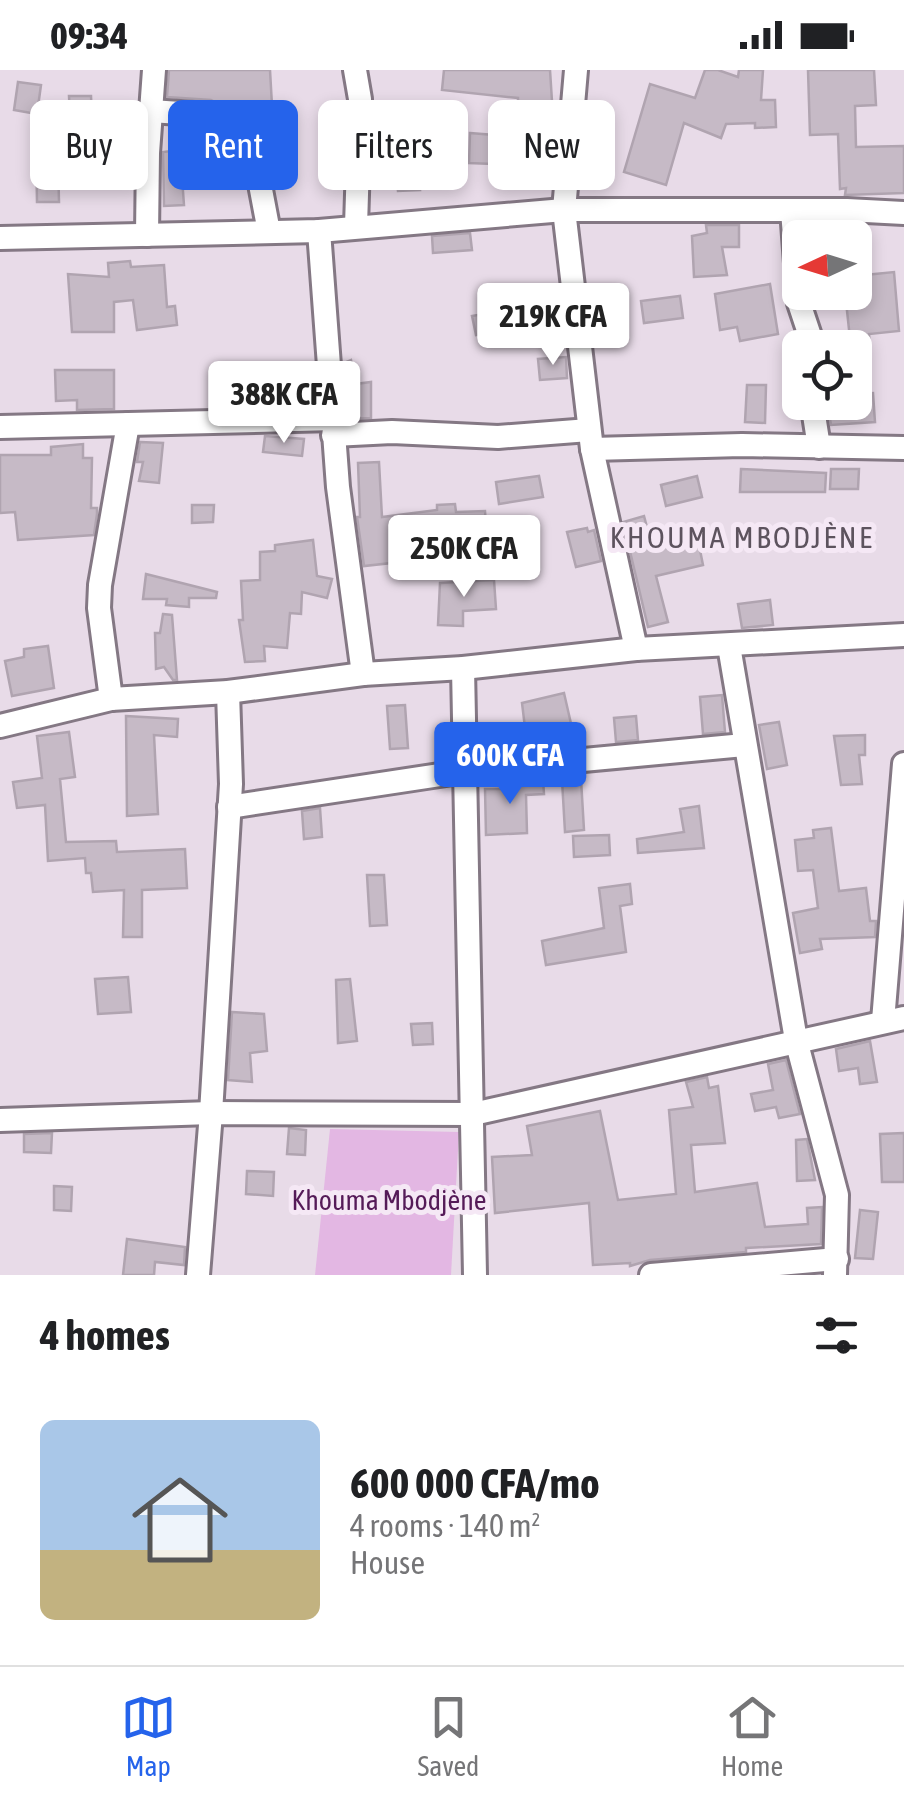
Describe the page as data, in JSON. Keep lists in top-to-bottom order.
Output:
{
  "districts": ["KHOUMA MBODJÈNE"],
  "parks": ["Khouma Mbodjène"],
  "north": "left",
  "page": {
    "status": "09:34",
    "chip": [
      "Buy",
      "Rent",
      "Filters",
      "New"
    ],
    "price": [
      "219K CFA",
      "388K CFA",
      "250K CFA",
      "600K CFA"
    ],
    "heading": "4 homes",
    "list": [
      {
        "name": "600 000 CFA/mo",
        "note": "4 rooms · 140 m² · House"
      }
    ],
    "tabs": ["Map", "Saved", "Home"]
  }
}
